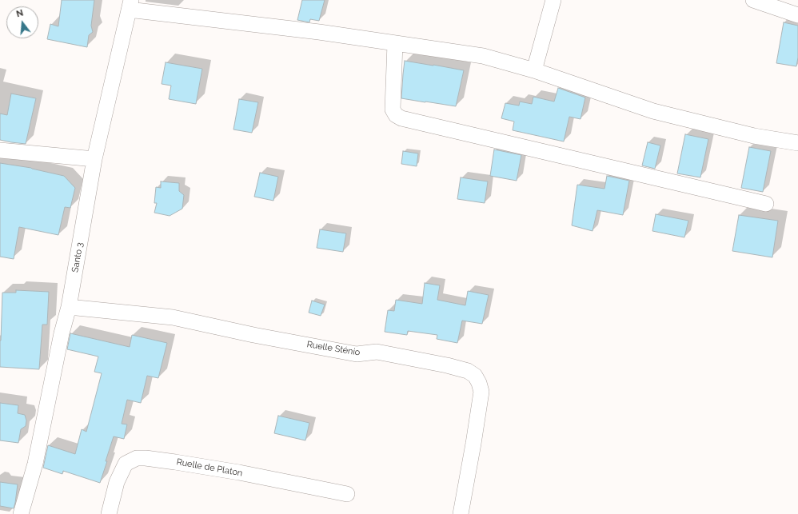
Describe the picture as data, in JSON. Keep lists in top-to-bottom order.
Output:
{
  "streets": {
    "street": ["Santo 3", "Ruelle Sténio", "Ruelle de Platon"]
  },
  "crossings": [
    ["Santo 3", "Ruelle Sténio"]
  ],
  "north": "top"
}
